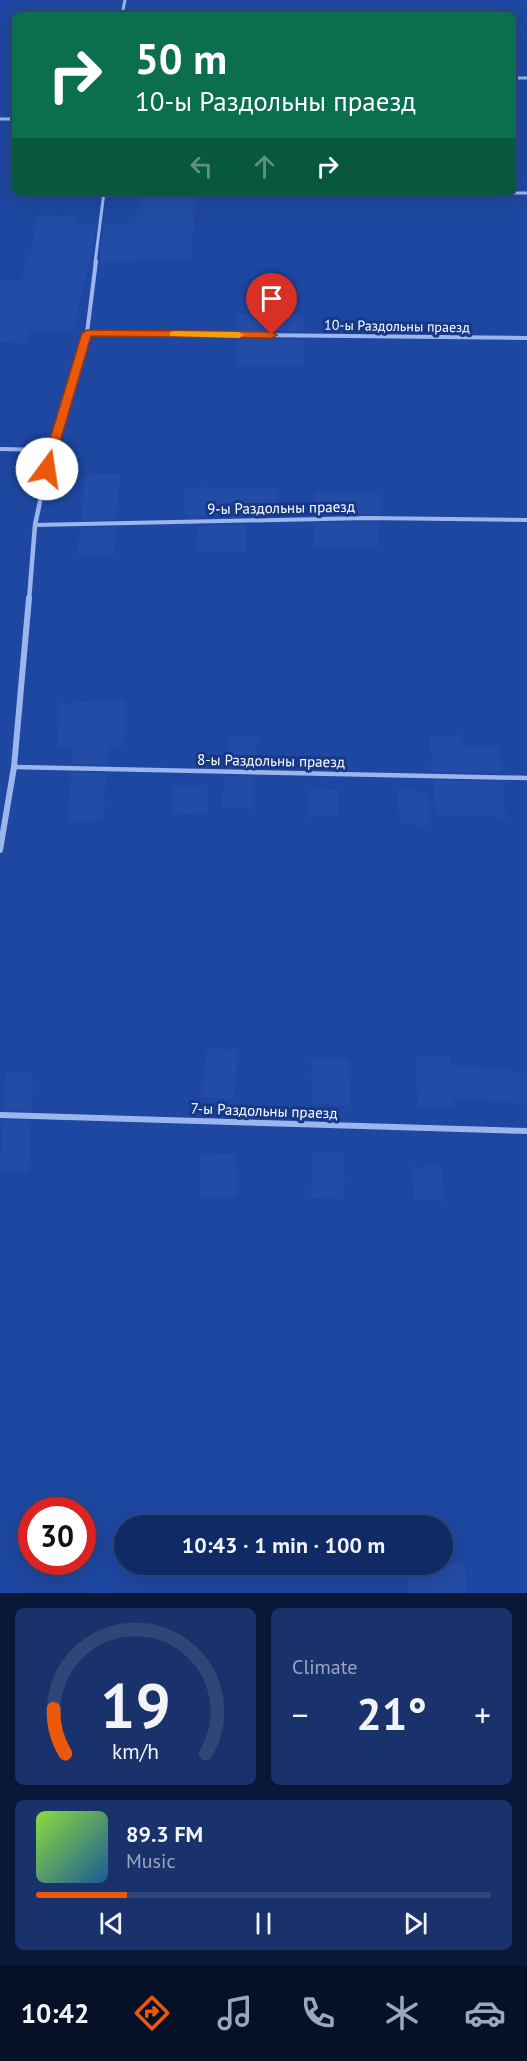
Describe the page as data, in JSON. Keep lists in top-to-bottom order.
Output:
{
  "streets": {
    "lane": [
      "10-ы Раздольны праезд",
      "9-ы Раздольны праезд",
      "8-ы Раздольны праезд",
      "7-ы Раздольны праезд"
    ]
  },
  "page": {
    "turn": ["50 m", "10-ы Раздольны праезд"],
    "limit": "30",
    "trip": "10:43 · 1 min · 100 m",
    "tile": "Climate",
    "heat": ["−", "21°", "+"],
    "song": ["89.3 FM", "Music"],
    "tabs": "10:42",
    "gauge": ["19", "km/h"]
  }
}
